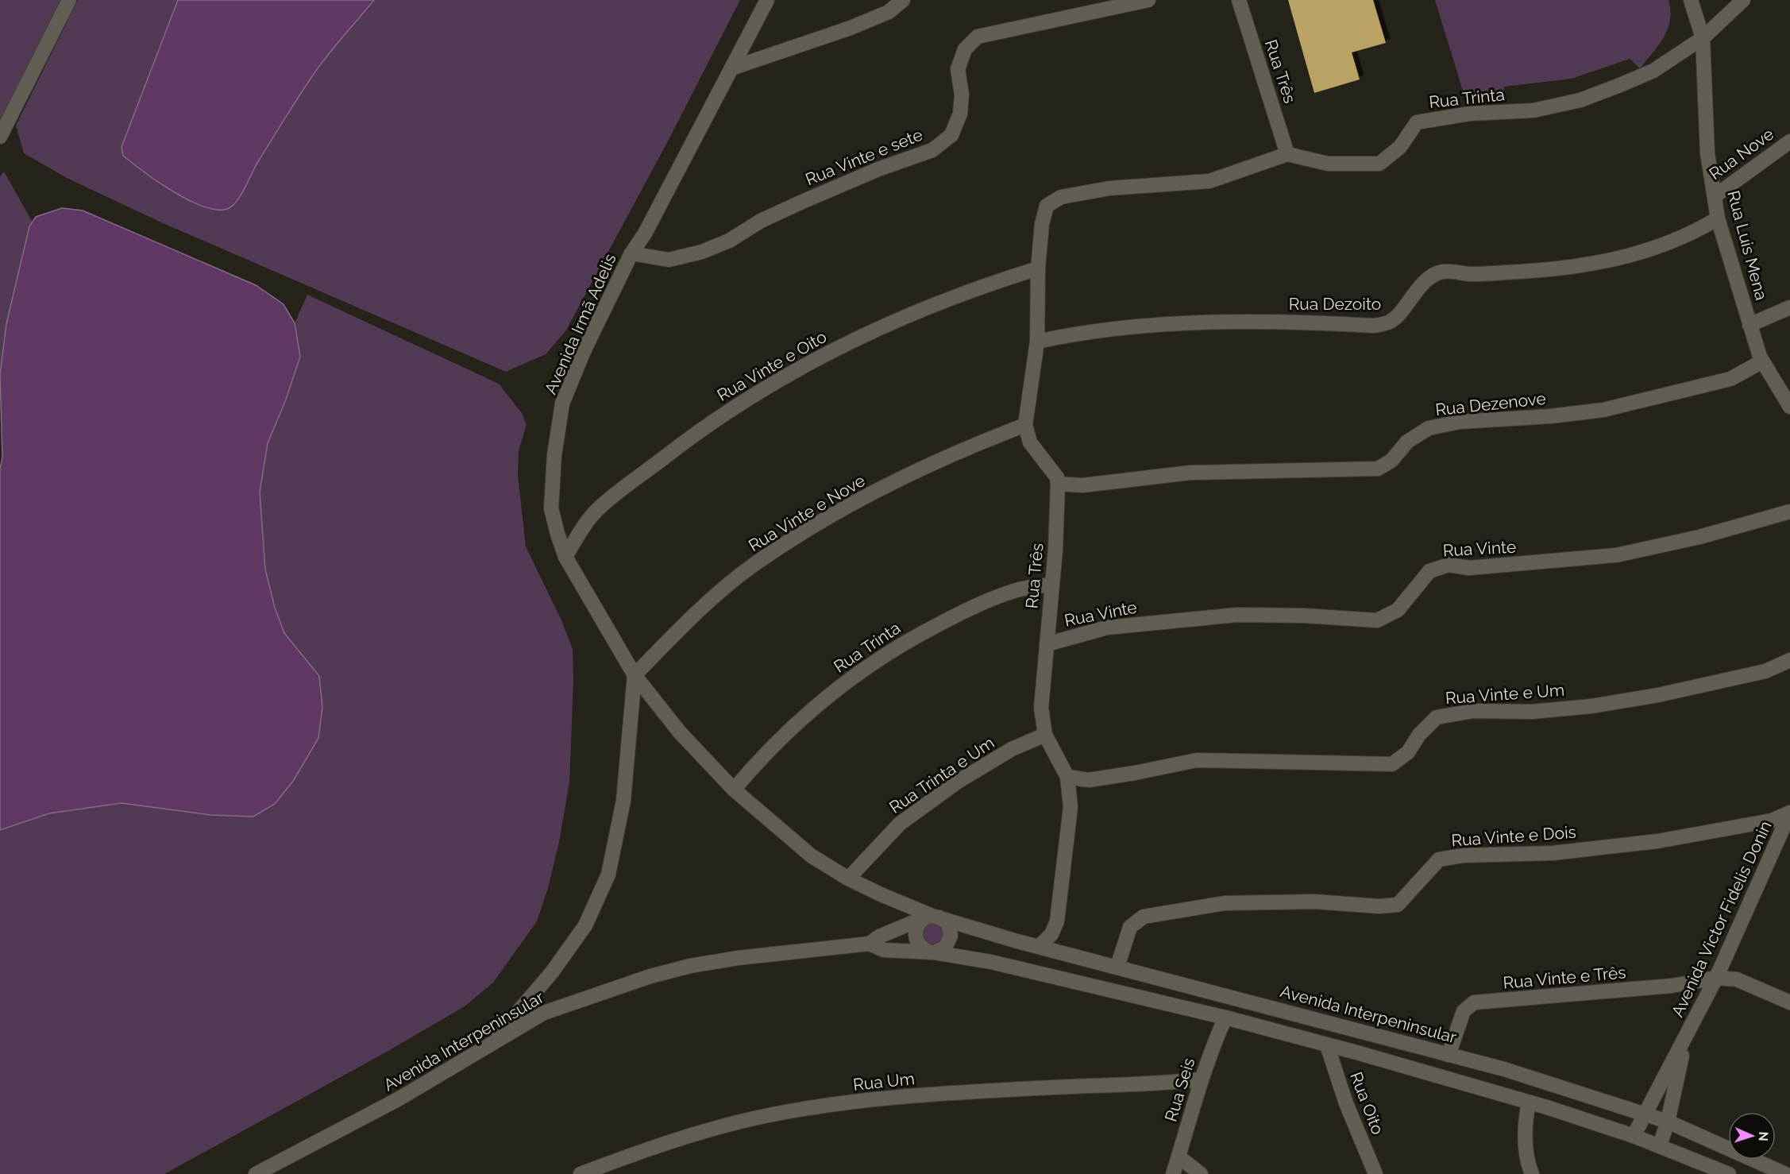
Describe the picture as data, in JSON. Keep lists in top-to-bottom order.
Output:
{
  "streets": {
    "street": [
      "Rua Três",
      "Rua Trinta",
      "Rua Nove",
      "Rua Vinte e sete",
      "Rua Luis Mena",
      "Rua Dezoito",
      "Avenida Irmã Adelis",
      "Rua Vinte e Oito",
      "Rua Dezenove",
      "Rua Vinte e Nove",
      "Rua Vinte",
      "Rua Vinte e Um",
      "Rua Trinta e Um",
      "Rua Vinte e Dois",
      "Avenida Victor Fidelis Donin",
      "Rua Vinte e Três",
      "Avenida Interpeninsular",
      "Rua Um",
      "Rua Seis",
      "Rua Oito"
    ]
  },
  "crossings": [
    ["Rua Três", "Rua Trinta"],
    ["Rua Três", "Rua Dezoito"],
    ["Rua Três", "Rua Vinte e Oito"],
    ["Rua Três", "Rua Dezenove"],
    ["Rua Três", "Rua Vinte e Nove"],
    ["Rua Três", "Rua Vinte"],
    ["Rua Três", "Rua Vinte e Um"],
    ["Rua Três", "Rua Trinta e Um"],
    ["Rua Três", "Avenida Interpeninsular"],
    ["Rua Trinta", "Rua Luis Mena"],
    ["Rua Trinta", "Avenida Irmã Adelis"],
    ["Rua Nove", "Rua Luis Mena"],
    ["Rua Vinte e sete", "Avenida Irmã Adelis"],
    ["Rua Luis Mena", "Rua Dezoito"],
    ["Rua Luis Mena", "Rua Dezenove"],
    ["Avenida Irmã Adelis", "Rua Vinte e Oito"],
    ["Avenida Irmã Adelis", "Rua Vinte e Nove"],
    ["Avenida Irmã Adelis", "Rua Trinta e Um"],
    ["Avenida Irmã Adelis", "Avenida Interpeninsular"],
    ["Rua Vinte e Dois", "Avenida Victor Fidelis Donin"],
    ["Rua Vinte e Dois", "Avenida Interpeninsular"],
    ["Avenida Victor Fidelis Donin", "Rua Vinte e Três"],
    ["Avenida Victor Fidelis Donin", "Avenida Interpeninsular"],
    ["Rua Vinte e Três", "Avenida Interpeninsular"],
    ["Avenida Interpeninsular", "Rua Seis"],
    ["Avenida Interpeninsular", "Rua Oito"],
    ["Rua Um", "Rua Seis"]
  ],
  "north": "right"
}
